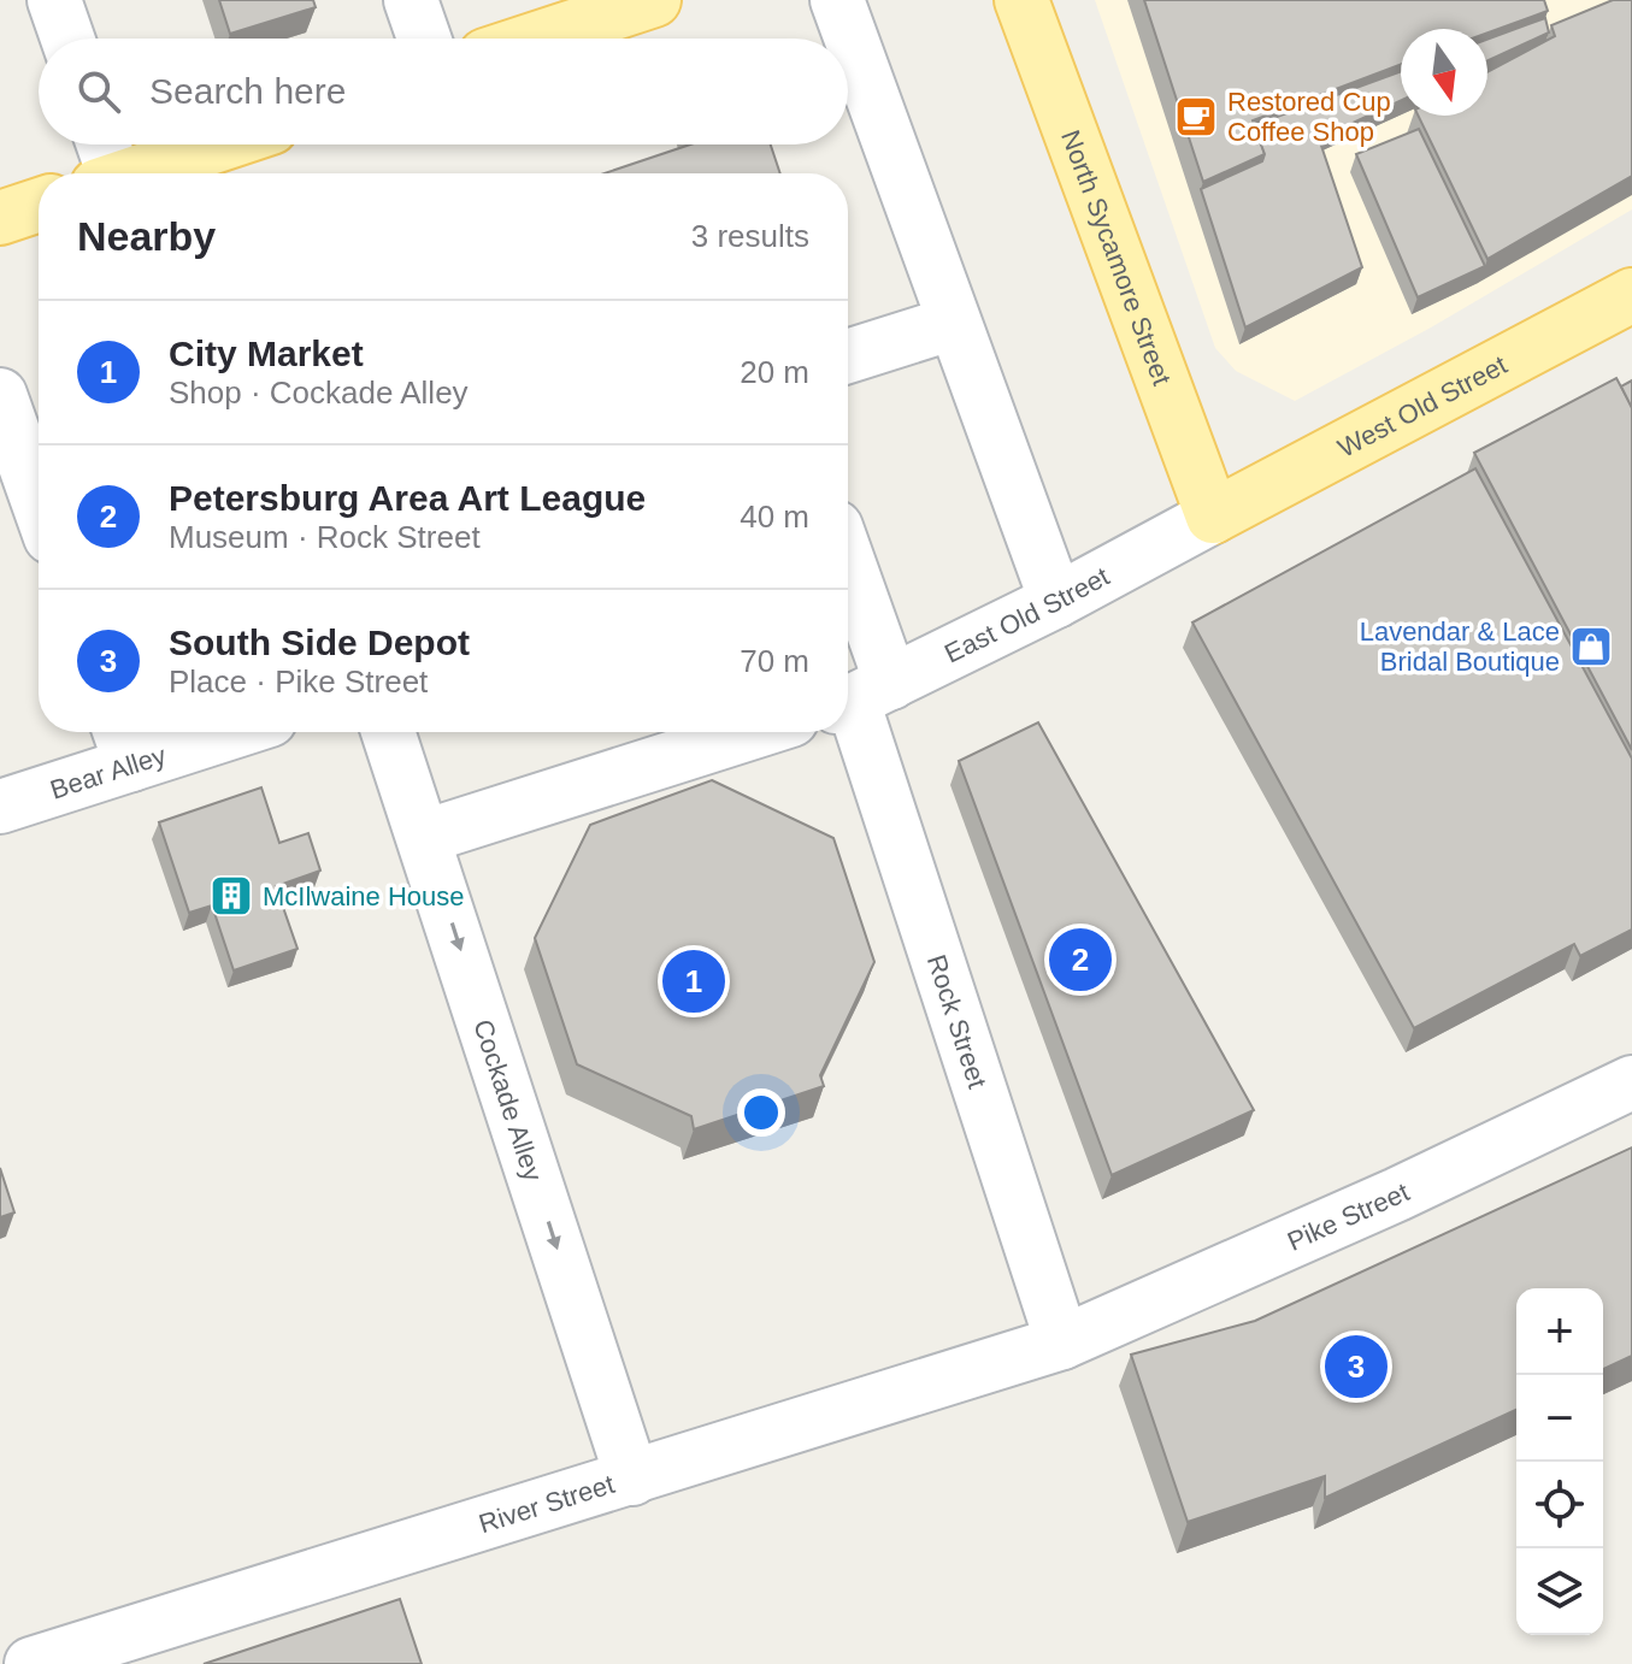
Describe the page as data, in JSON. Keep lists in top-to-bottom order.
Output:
{
  "streets": {
    "main road": ["North Sycamore Street", "West Old Street"],
    "street": [
      "East Old Street",
      "Bear Alley",
      "Rock Street",
      "Cockade Alley",
      "Pike Street",
      "River Street"
    ]
  },
  "crossings": [
    ["North Sycamore Street", "West Old Street"],
    ["North Sycamore Street", "East Old Street"],
    ["West Old Street", "East Old Street"],
    ["East Old Street", "Rock Street"],
    ["Rock Street", "Pike Street"],
    ["Rock Street", "River Street"],
    ["Cockade Alley", "River Street"],
    ["Pike Street", "River Street"]
  ],
  "one_way": ["Cockade Alley"],
  "places": {
    "cafe": ["Restored Cup Coffee Shop"],
    "shop": ["Lavendar & Lace Bridal Boutique"],
    "building": ["McIlwaine House"]
  },
  "north": "bottom",
  "page": {
    "search": "Search here",
    "heading": ["Nearby", "3 results"],
    "list": [
      {
        "mark": "1",
        "name": "City Market",
        "note": "Shop · Cockade Alley",
        "value": "20 m"
      },
      {
        "mark": "2",
        "name": "Petersburg Area Art League",
        "note": "Museum · Rock Street",
        "value": "40 m"
      },
      {
        "mark": "3",
        "name": "South Side Depot",
        "note": "Place · Pike Street",
        "value": "70 m"
      }
    ],
    "pins": ["2", "1", "3"],
    "map_buttons": ["+", "−"]
  }
}
